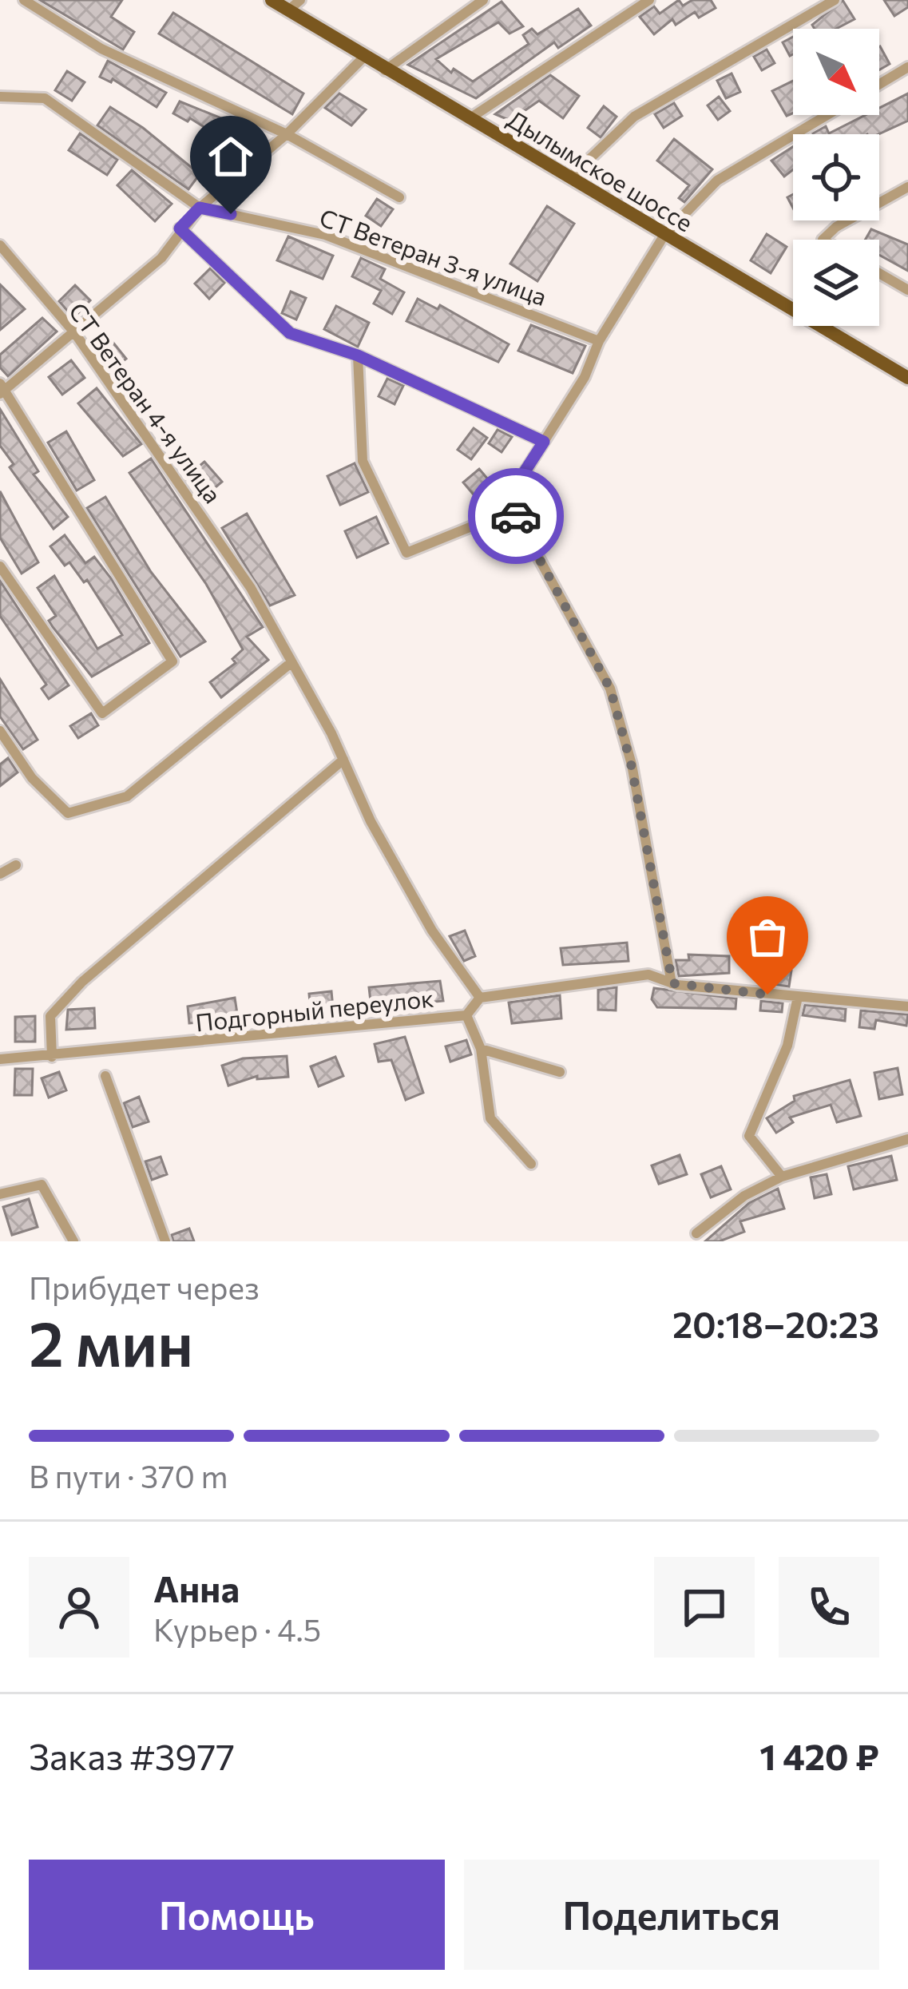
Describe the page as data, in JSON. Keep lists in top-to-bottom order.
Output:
{
  "streets": {
    "main road": ["Дылымское шоссе"],
    "street": ["СТ Ветеран 3-я улица", "СТ Ветеран 4-я улица", "Подгорный переулок"]
  },
  "crossings": [
    ["СТ Ветеран 4-я улица", "Подгорный переулок"]
  ],
  "north": "bottom right",
  "page": {
    "heading": ["2 мин", "Прибудет через", "20:18–20:23"],
    "panel": [
      "Анна",
      "Курьер · 4.5",
      "Заказ #3977",
      "1 420 ₽"
    ],
    "bar": "В пути · 370 m",
    "buttons": ["Помощь", "Поделиться"]
  }
}
